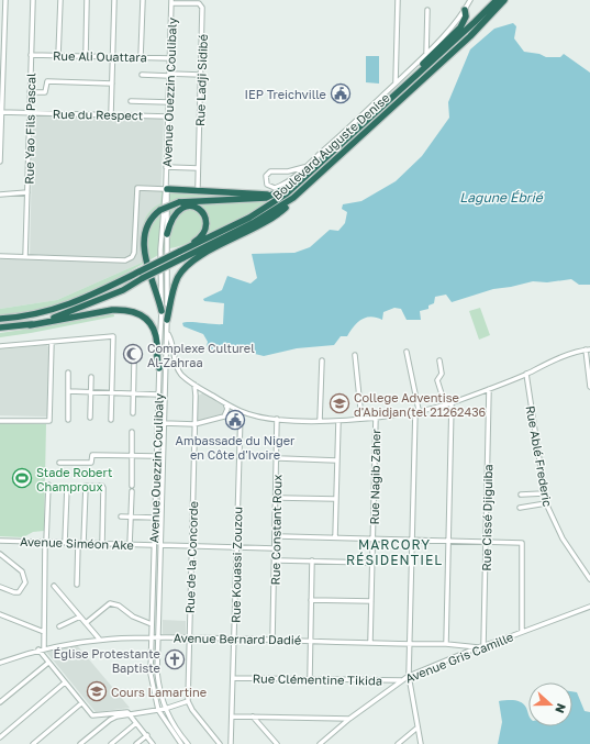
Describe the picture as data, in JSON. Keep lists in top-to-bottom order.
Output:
{
  "streets": {
    "highway": ["Boulevard Auguste Denise"],
    "street": [
      "Rue Ali Ouattara",
      "Rue Ladji Sidibé",
      "Avenue Ouezzin Coulibaly",
      "Rue du Respect",
      "Rue Yao Fils Pascal",
      "Rue Ablé Frederic",
      "Rue Nagib Zaher",
      "Rue Cissé Djiguiba",
      "Rue Constant Roux",
      "Avenue Siméon Ake",
      "Rue de la Concorde",
      "Rue Kouassi Zouzou",
      "Avenue Bernard Dadié",
      "Avenue Gris Camille",
      "Rue Clémentine Tikida"
    ]
  },
  "crossings": [
    ["Rue Ali Ouattara", "Avenue Ouezzin Coulibaly"],
    ["Rue Ali Ouattara", "Rue Yao Fils Pascal"],
    ["Rue Ladji Sidibé", "Avenue Ouezzin Coulibaly"],
    ["Avenue Ouezzin Coulibaly", "Rue du Respect"],
    ["Avenue Ouezzin Coulibaly", "Avenue Siméon Ake"],
    ["Avenue Ouezzin Coulibaly", "Avenue Bernard Dadié"],
    ["Rue du Respect", "Rue Yao Fils Pascal"],
    ["Rue Nagib Zaher", "Avenue Bernard Dadié"],
    ["Rue Cissé Djiguiba", "Avenue Gris Camille"],
    ["Rue Constant Roux", "Avenue Bernard Dadié"],
    ["Rue de la Concorde", "Avenue Bernard Dadié"],
    ["Rue Kouassi Zouzou", "Avenue Bernard Dadié"],
    ["Rue Kouassi Zouzou", "Rue Clémentine Tikida"],
    ["Avenue Bernard Dadié", "Avenue Gris Camille"],
    ["Avenue Gris Camille", "Rue Clémentine Tikida"]
  ],
  "districts": ["MARCORY RÉSIDENTIEL"],
  "water": ["Lagune Ébrié"],
  "places": {
    "public building": ["IEP Treichville", "Ambassade du Niger en Côte d'Ivoire"],
    "mosque": ["Complexe Culturel Al-Zahraa"],
    "school or university": ["College Adventise d'Abidjan(tel 21262436", "Cours Lamartine"],
    "sports": ["Stade Robert Champroux"],
    "church": ["Église Protestante Baptiste"]
  },
  "north": "right"
}
